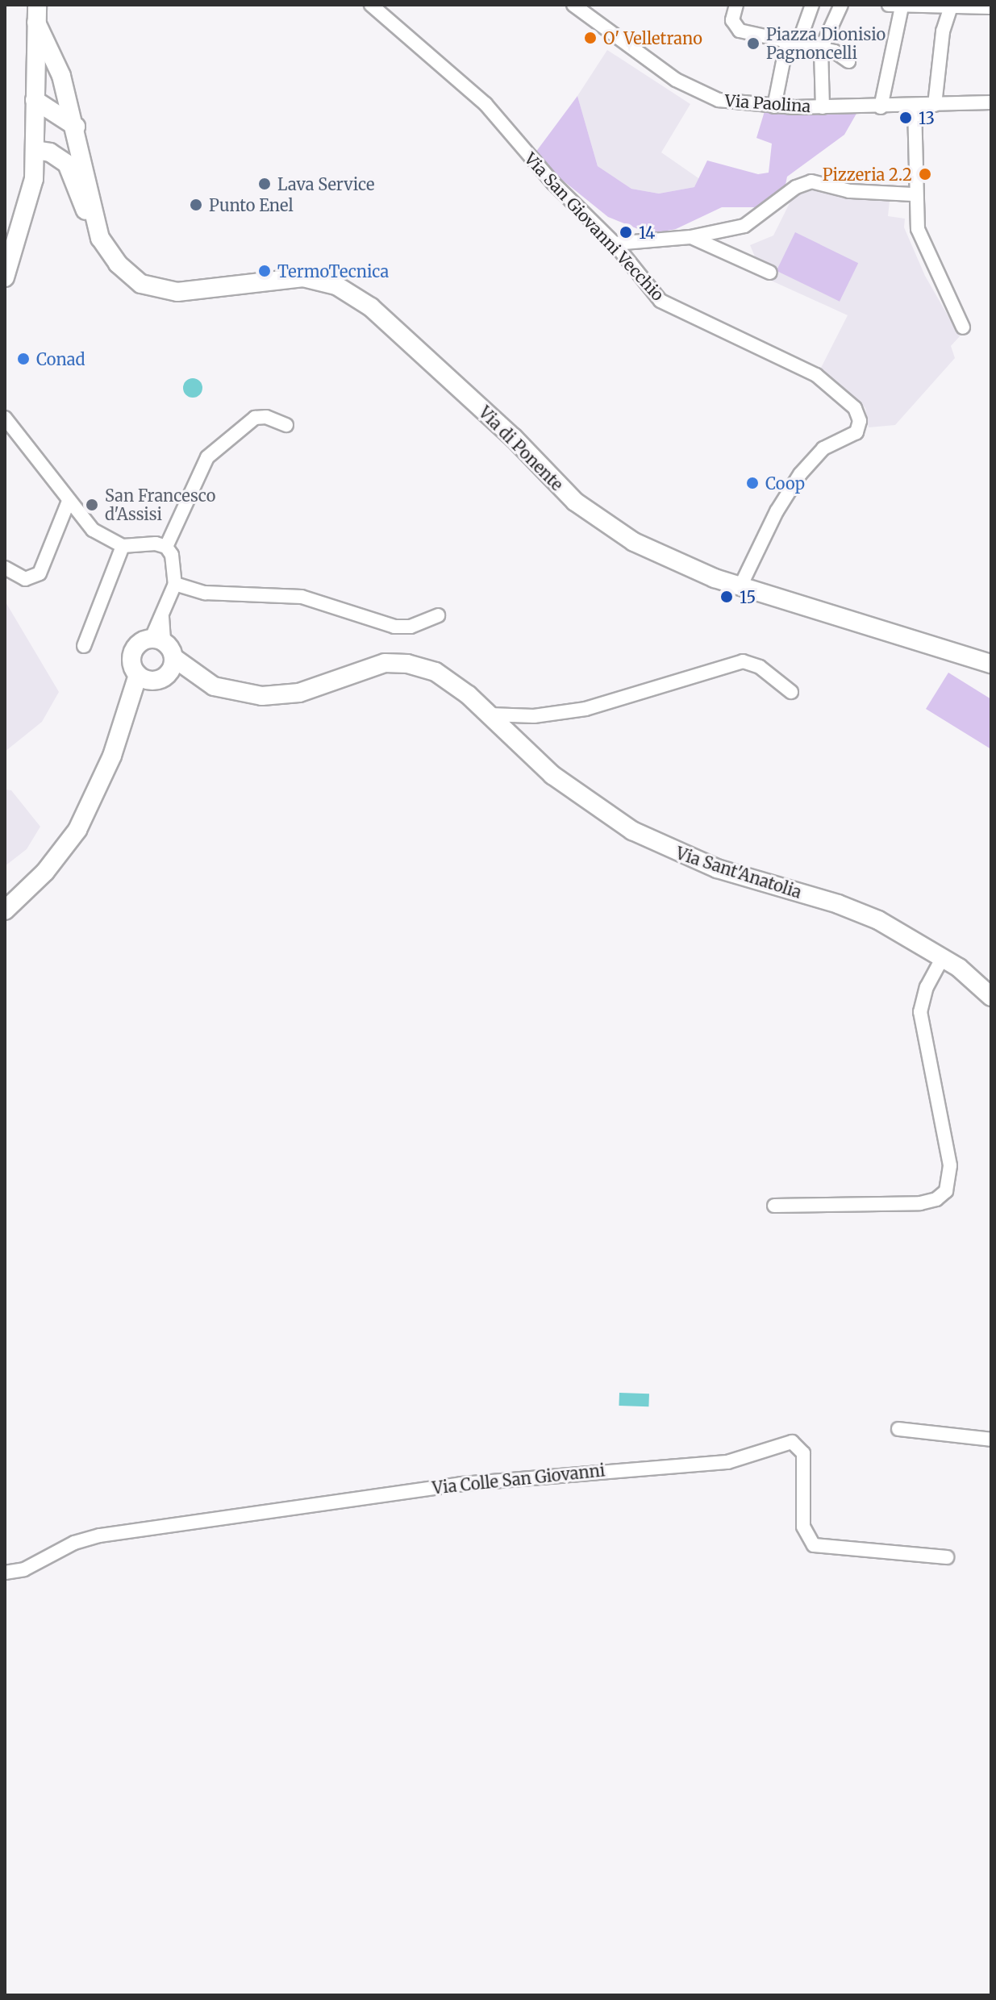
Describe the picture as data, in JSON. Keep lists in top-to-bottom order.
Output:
{
  "streets": {
    "main road": ["Via di Ponente", "Via Sant'Anatolia"],
    "street": ["Via Paolina", "Via San Giovanni Vecchio", "Via Colle San Giovanni"]
  },
  "crossings": [
    ["Via San Giovanni Vecchio", "Via di Ponente"]
  ],
  "places": [
    "O' Velletrano",
    "Piazza Dionisio Pagnoncelli",
    "13",
    "Pizzeria 2.2",
    "Lava Service",
    "Punto Enel",
    "14",
    "TermoTecnica",
    "Conad",
    "Coop",
    "San Francesco d'Assisi",
    "15"
  ]
}
